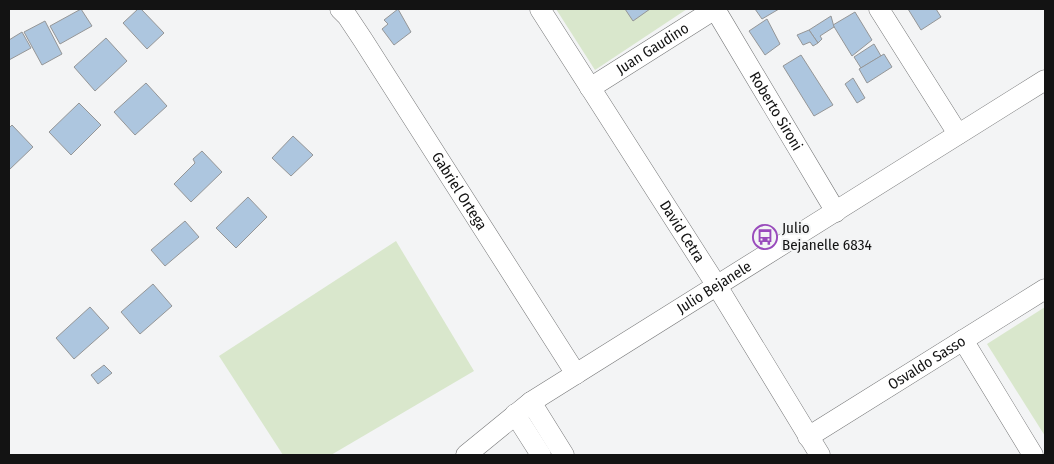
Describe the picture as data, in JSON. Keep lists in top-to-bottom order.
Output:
{
  "streets": {
    "street": [
      "Juan Gaudino",
      "Roberto Sironi",
      "Gabriel Ortega",
      "David Cetra",
      "Julio Bejanele",
      "Osvaldo Sasso"
    ]
  },
  "crossings": [
    ["Juan Gaudino", "Roberto Sironi"],
    ["Juan Gaudino", "David Cetra"],
    ["Roberto Sironi", "Julio Bejanele"],
    ["Gabriel Ortega", "Julio Bejanele"],
    ["David Cetra", "Julio Bejanele"],
    ["David Cetra", "Osvaldo Sasso"]
  ],
  "places": {
    "bus stop": ["Julio Bejanelle 6834"]
  }
}
